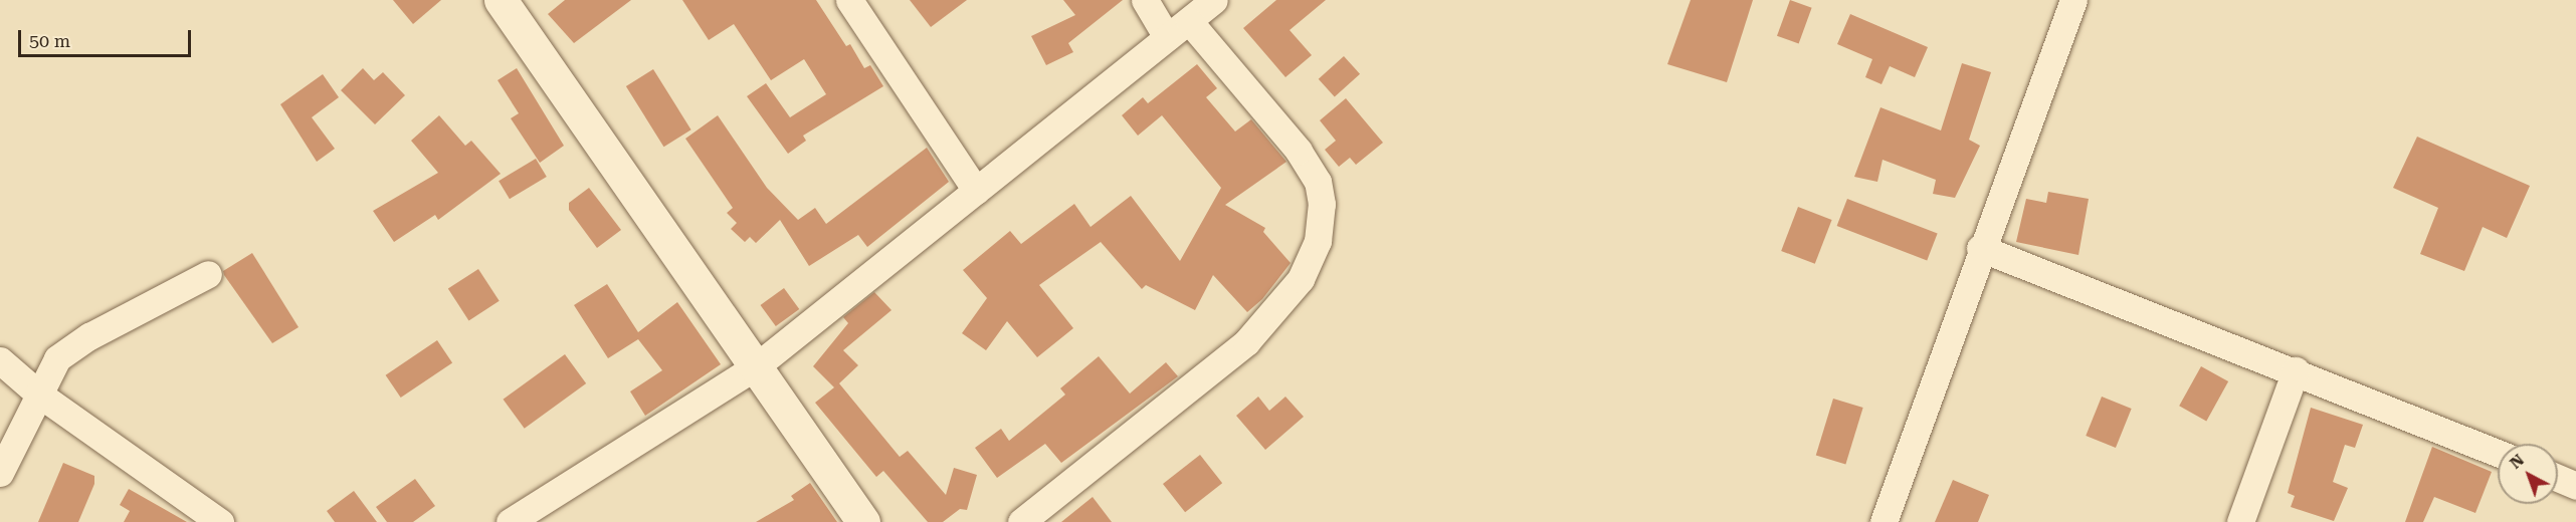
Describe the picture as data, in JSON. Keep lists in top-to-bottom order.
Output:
{
  "scale_bar": "50 m",
  "north": "top left"
}
